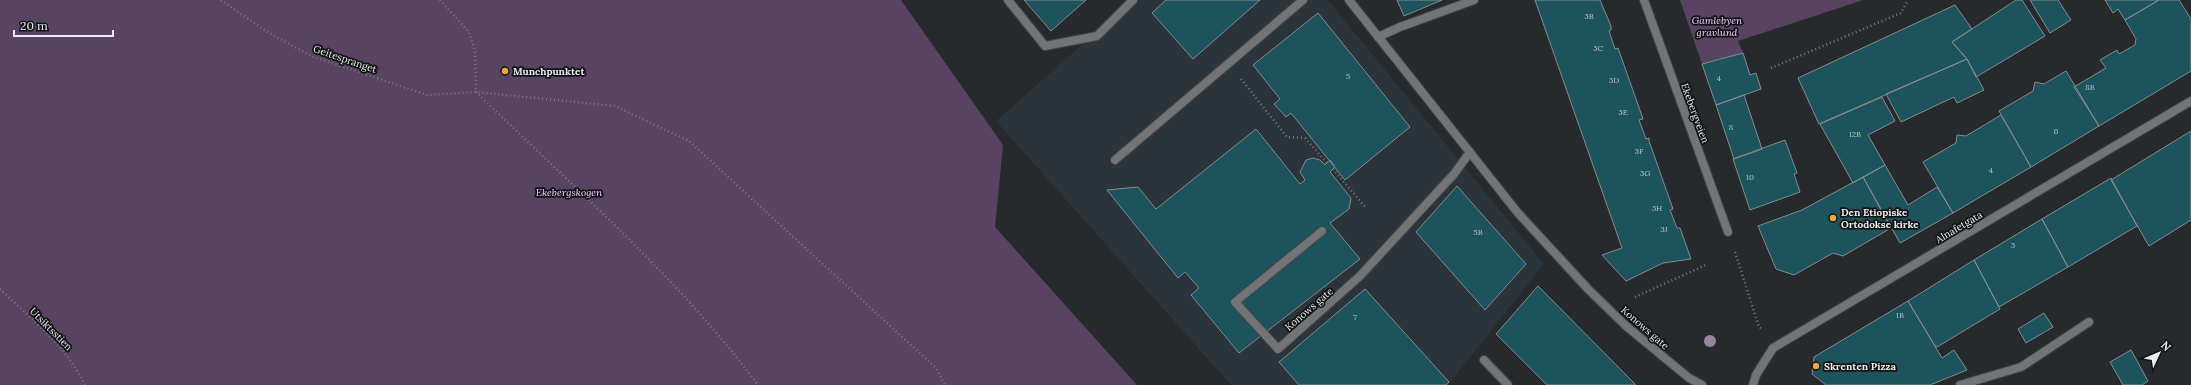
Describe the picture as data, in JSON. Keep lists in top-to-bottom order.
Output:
{
  "streets": {
    "street": ["Ekebergveien", "Alnafetgata", "Konows gate"],
    "path": ["Geitespranget", "Utsiktsstien"]
  },
  "parks": ["Gamlebyen gravlund", "Ekebergskogen"],
  "places": ["Munchpunktet", "Den Etiopiske Ortodokse kirke", "Skrenten Pizza"],
  "house_numbers": [
    "3B",
    "3C",
    "5",
    "4",
    "3D",
    "8B",
    "3E",
    "8",
    "6",
    "12B",
    "3F",
    "4",
    "3G",
    "10",
    "3H",
    "3J",
    "5B",
    "3",
    "1B",
    "7"
  ],
  "scale_bar": "20 m",
  "north": "top right"
}
